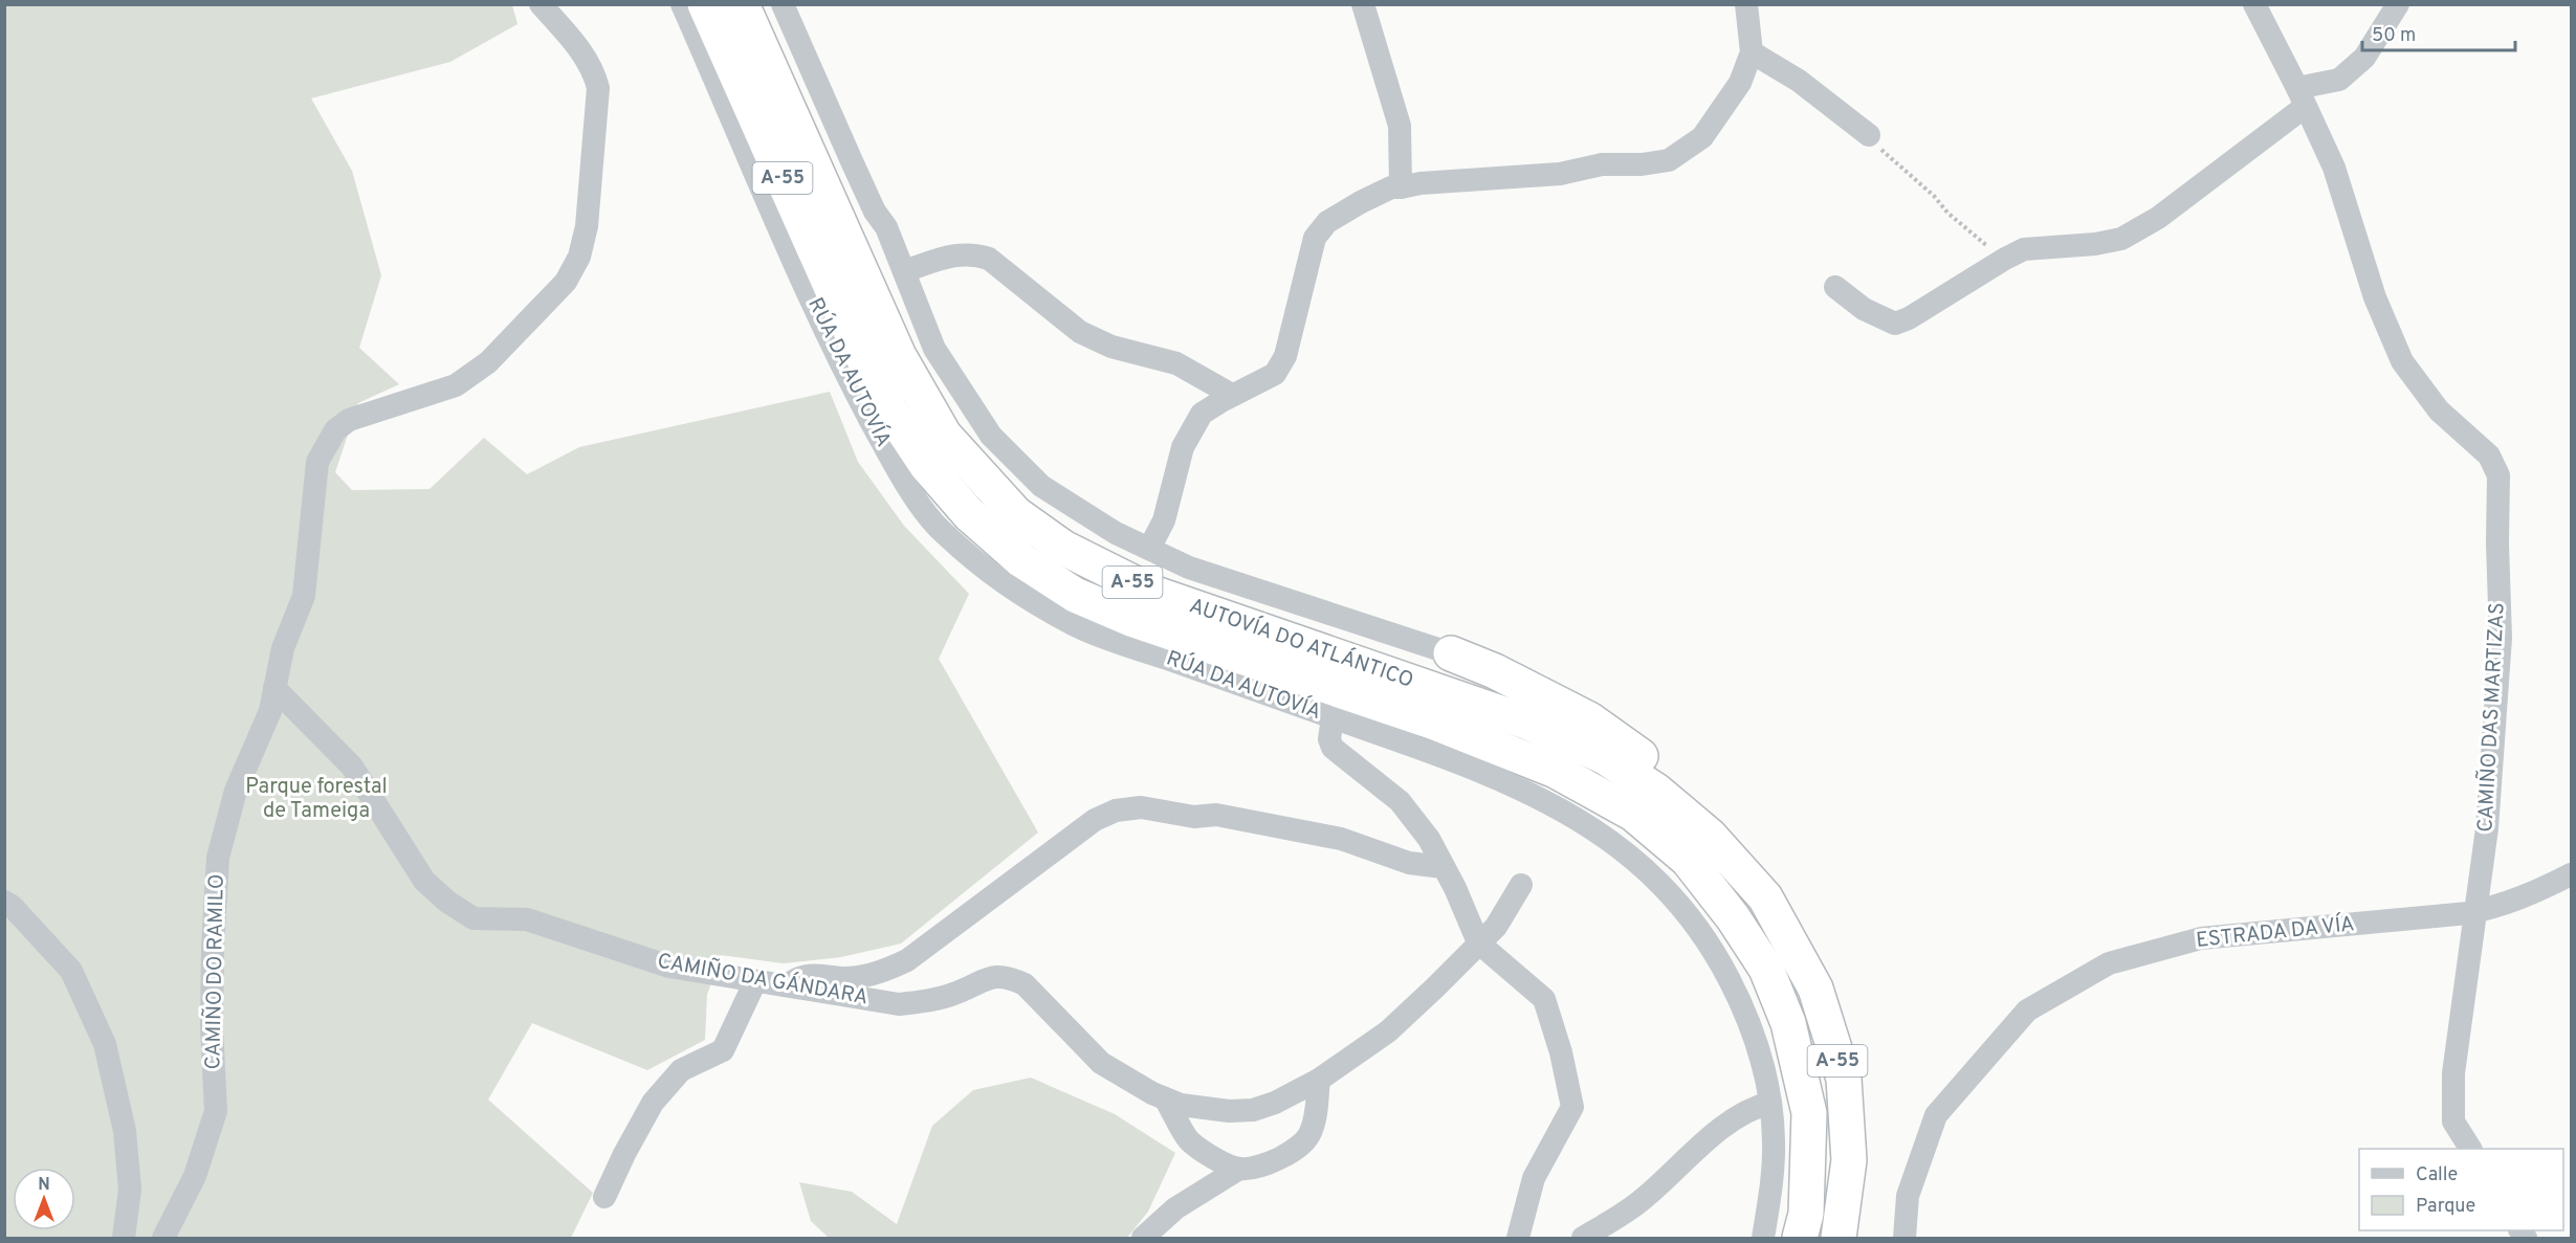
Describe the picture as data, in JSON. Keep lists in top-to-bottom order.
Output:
{
  "streets": {
    "highway": ["A-55", "AUTOVÍA DO ATLÁNTICO"],
    "street": [
      "RÚA DA AUTOVÍA",
      "CAMIÑO DAS MARTIZAS",
      "ESTRADA DA VÍA",
      "CAMIÑO DO RAMILO",
      "CAMIÑO DA GÁNDARA"
    ]
  },
  "crossings": [
    ["CAMIÑO DAS MARTIZAS", "ESTRADA DA VÍA"],
    ["CAMIÑO DO RAMILO", "CAMIÑO DA GÁNDARA"]
  ],
  "parks": ["Parque forestal de Tameiga"],
  "legend": ["Calle", "Parque"],
  "scale_bar": "50 m",
  "north": "top"
}
